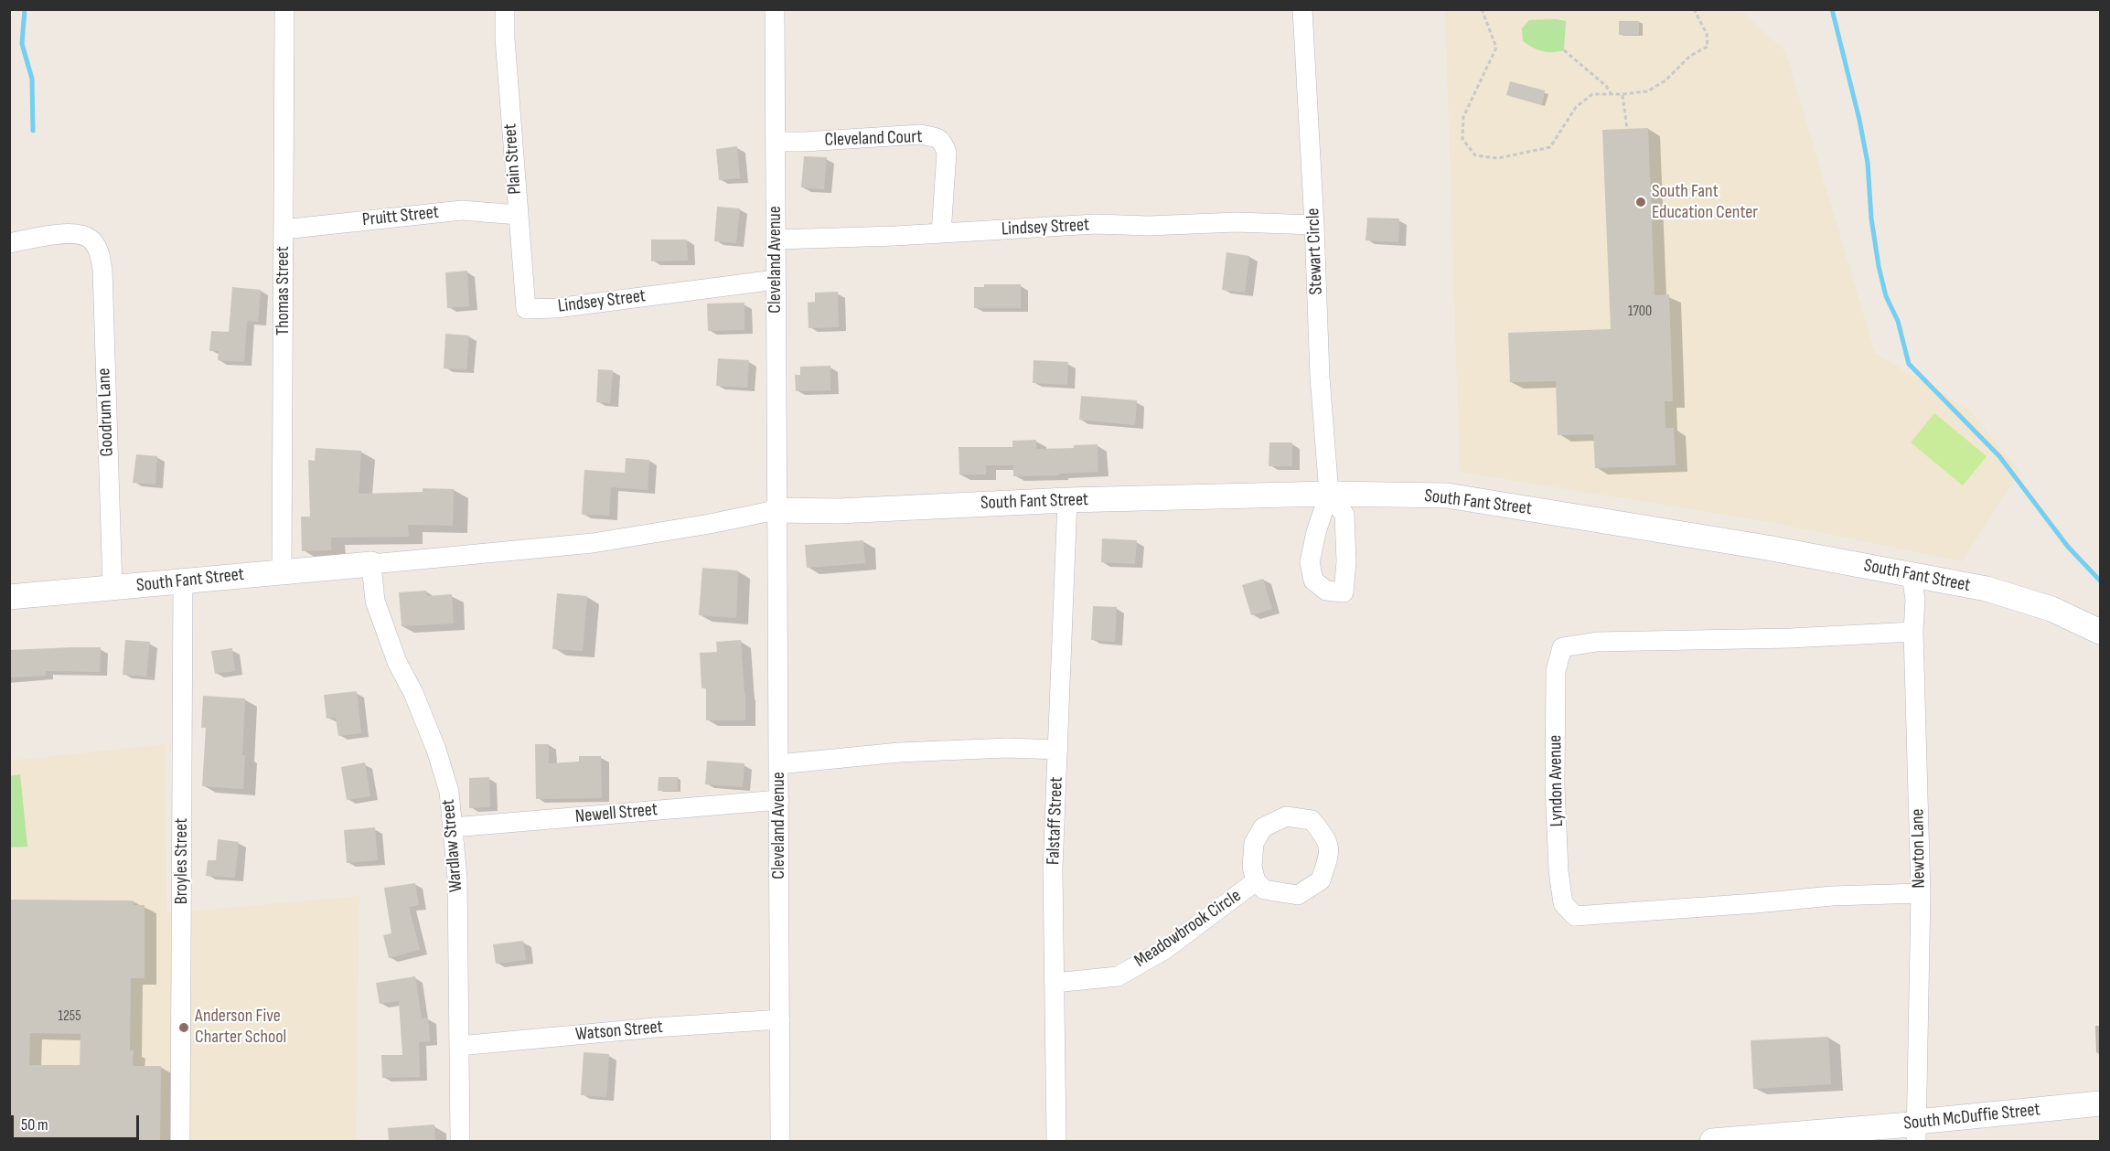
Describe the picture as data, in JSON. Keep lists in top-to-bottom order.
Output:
{
  "streets": {
    "street": [
      "Cleveland Court",
      "Plain Street",
      "Pruitt Street",
      "Lindsey Street",
      "Stewart Circle",
      "Cleveland Avenue",
      "Thomas Street",
      "Goodrum Lane",
      "South Fant Street",
      "Lyndon Avenue",
      "Newell Street",
      "Falstaff Street",
      "Wardlaw Street",
      "Newton Lane",
      "Broyles Street",
      "Meadowbrook Circle",
      "Watson Street",
      "South McDuffie Street"
    ]
  },
  "crossings": [
    ["Cleveland Court", "Lindsey Street"],
    ["Cleveland Court", "Cleveland Avenue"],
    ["Plain Street", "Pruitt Street"],
    ["Plain Street", "Lindsey Street"],
    ["Pruitt Street", "Thomas Street"],
    ["Lindsey Street", "Stewart Circle"],
    ["Lindsey Street", "Cleveland Avenue"],
    ["Stewart Circle", "South Fant Street"],
    ["Cleveland Avenue", "South Fant Street"],
    ["Cleveland Avenue", "Newell Street"],
    ["Cleveland Avenue", "Watson Street"],
    ["Thomas Street", "South Fant Street"],
    ["Goodrum Lane", "South Fant Street"],
    ["South Fant Street", "Falstaff Street"],
    ["South Fant Street", "Wardlaw Street"],
    ["South Fant Street", "Newton Lane"],
    ["South Fant Street", "Broyles Street"],
    ["Lyndon Avenue", "Newton Lane"],
    ["Newell Street", "Wardlaw Street"],
    ["Falstaff Street", "Meadowbrook Circle"],
    ["Wardlaw Street", "Watson Street"],
    ["Newton Lane", "South McDuffie Street"]
  ],
  "places": ["South Fant Education Center", "Anderson Five Charter School"],
  "house_numbers": ["1700", "1255"],
  "scale_bar": "50 m"
}
